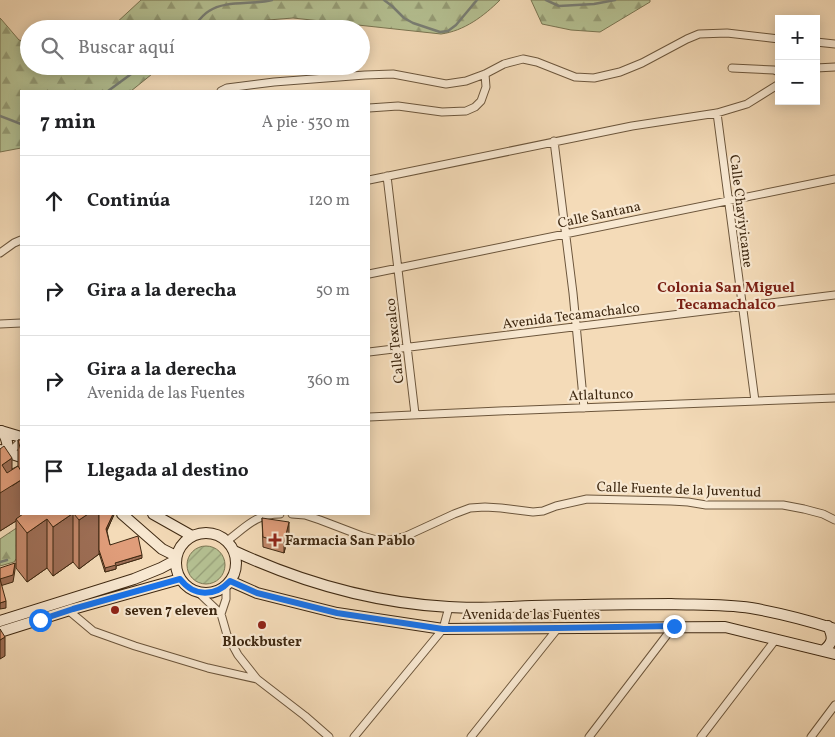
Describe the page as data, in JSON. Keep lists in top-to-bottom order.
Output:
{
  "streets": {
    "main road": ["Avenida de las Fuentes"],
    "street": [
      "Calle Chayiyicame",
      "Calle Santana",
      "Avenida Tecamachalco",
      "Calle Texcalco",
      "Atlaltunco",
      "Calle Fuente de la Juventud"
    ]
  },
  "crossings": [
    ["Calle Chayiyicame", "Calle Santana"],
    ["Calle Chayiyicame", "Avenida Tecamachalco"],
    ["Calle Chayiyicame", "Atlaltunco"],
    ["Calle Santana", "Calle Texcalco"],
    ["Avenida Tecamachalco", "Calle Texcalco"],
    ["Calle Texcalco", "Atlaltunco"]
  ],
  "districts": ["Colonia San Miguel Tecamachalco"],
  "places": {
    "health": ["Farmacia San Pablo"],
    "other": ["seven 7 eleven", "Blockbuster"]
  },
  "page": {
    "map_buttons": ["+", "−"],
    "search": "Buscar aquí",
    "heading": ["7 min", "A pie · 530 m"],
    "list": [
      ["Continúa", "120 m"],
      ["Gira a la derecha", "50 m"],
      ["Gira a la derecha", "Avenida de las Fuentes", "360 m"],
      "Llegada al destino"
    ]
  }
}
